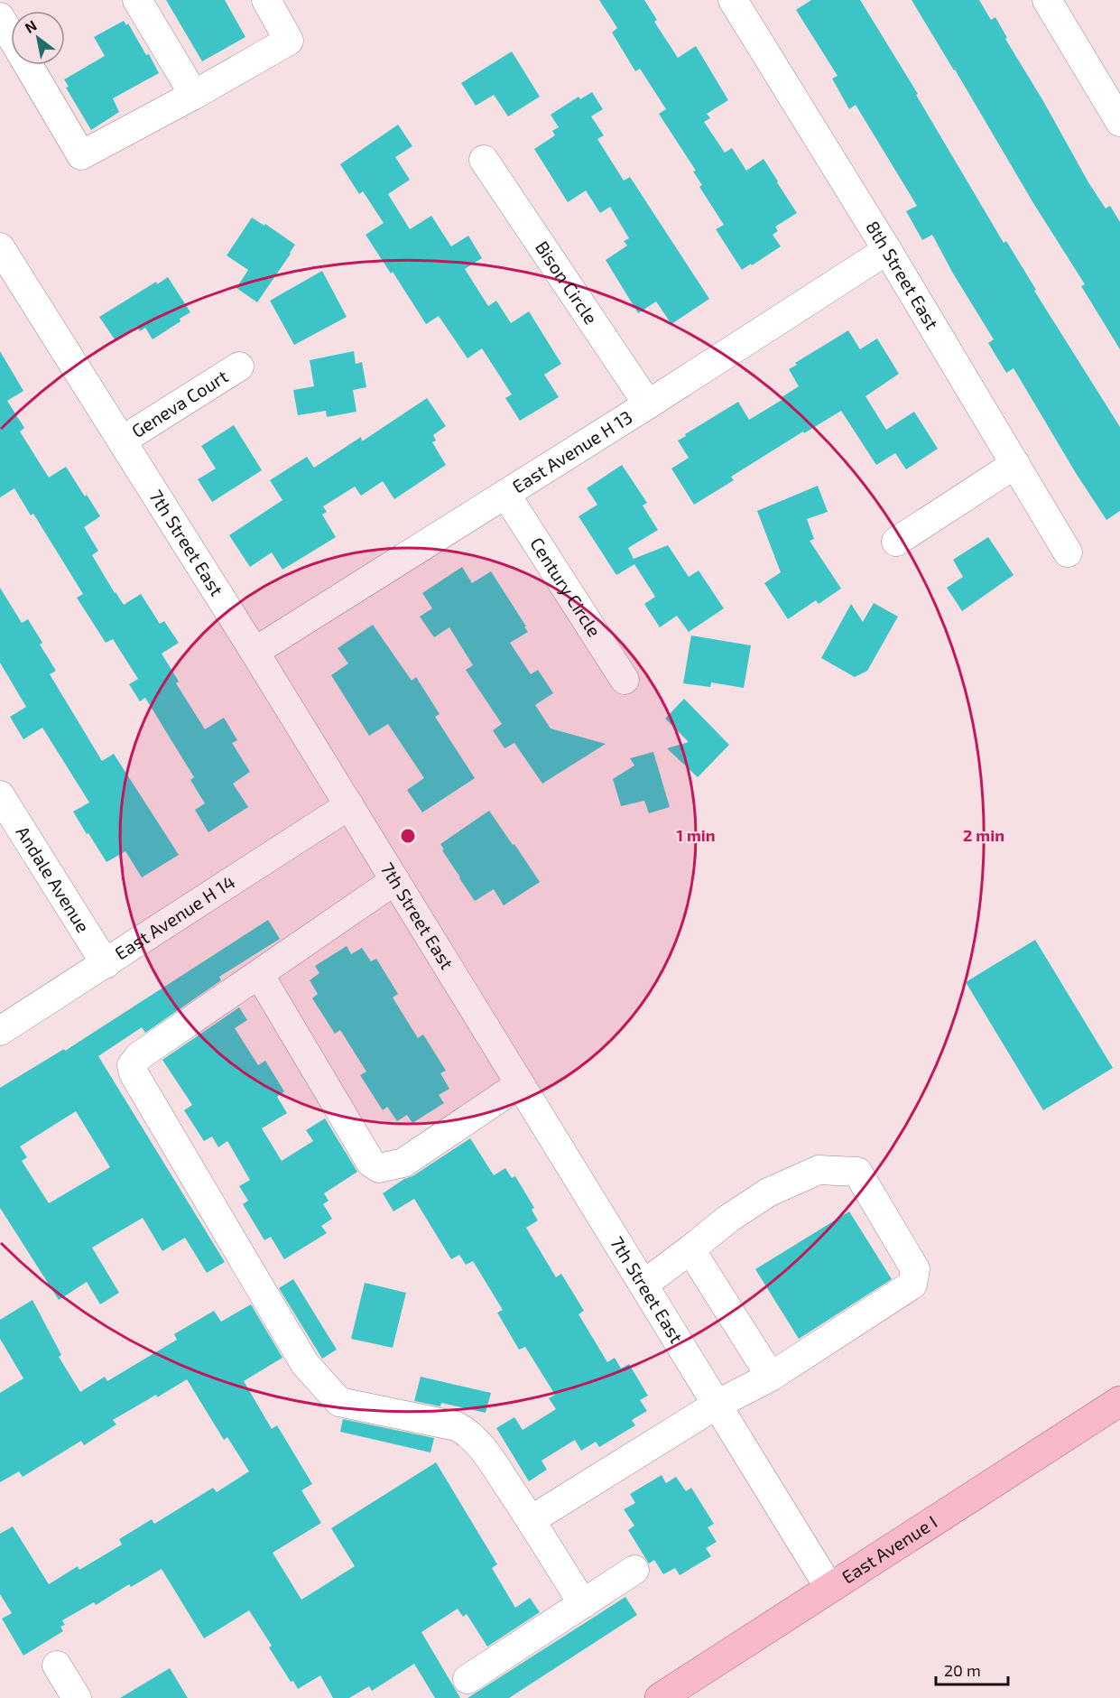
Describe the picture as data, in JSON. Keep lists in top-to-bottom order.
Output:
{
  "streets": {
    "main road": ["East Avenue I"],
    "street": [
      "8th Street East",
      "Bison Circle",
      "Geneva Court",
      "East Avenue H 13",
      "7th Street East",
      "Century Circle",
      "Andale Avenue",
      "East Avenue H 14"
    ]
  },
  "crossings": [
    ["8th Street East", "East Avenue H 13"],
    ["Bison Circle", "East Avenue H 13"],
    ["Geneva Court", "7th Street East"],
    ["East Avenue H 13", "7th Street East"],
    ["East Avenue H 13", "Century Circle"],
    ["7th Street East", "East Avenue H 14"],
    ["7th Street East", "East Avenue I"],
    ["Andale Avenue", "East Avenue H 14"]
  ],
  "scale_bar": "20 m",
  "north": "top left",
  "rings": ["1 min", "2 min"]
}
